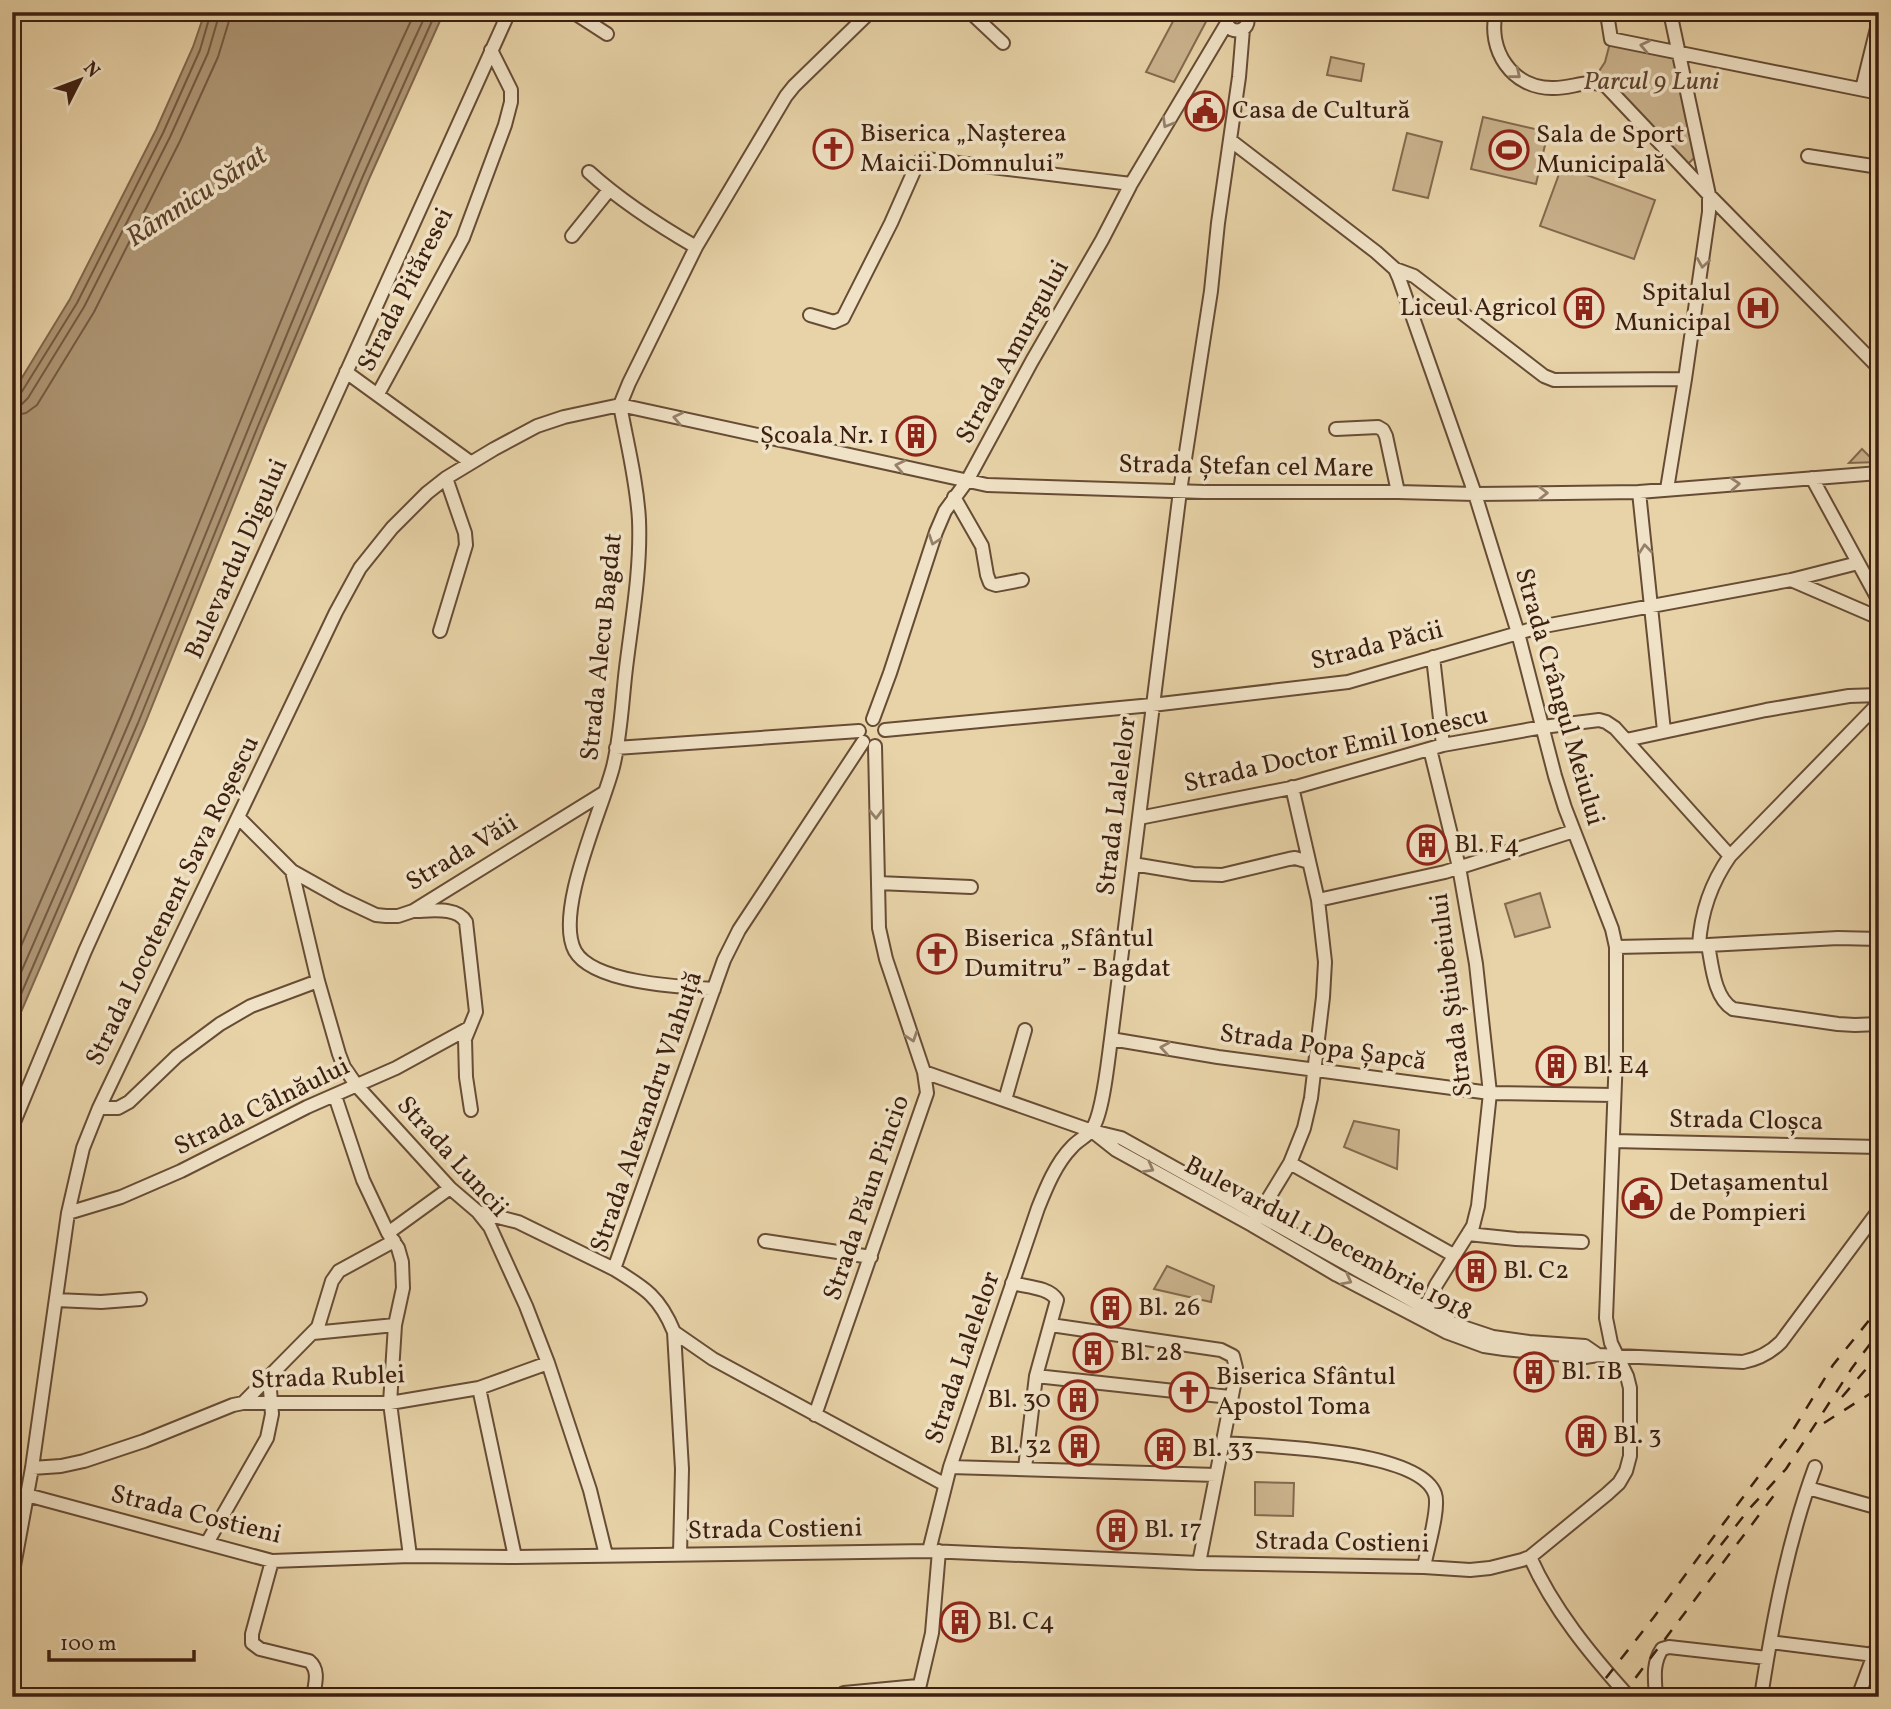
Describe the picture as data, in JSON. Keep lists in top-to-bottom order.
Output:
{
  "streets": {
    "street": [
      "Strada Pităresei",
      "Strada Amurgului",
      "Strada Ștefan cel Mare",
      "Bulevardul Digului",
      "Strada Păcii",
      "Strada Alecu Bagdat",
      "Strada Crângul Meiului",
      "Strada Doctor Emil Ionescu",
      "Strada Lalelelor",
      "Strada Văii",
      "Strada Locotenent Sava Roșescu",
      "Strada Știubeiului",
      "Strada Popa Șapcă",
      "Strada Câlnăului",
      "Strada Alexandru Vlahuță",
      "Strada Cloșca",
      "Strada Luncii",
      "Strada Păun Pincio",
      "Bulevardul 1 Decembrie 1918",
      "Strada Rublei",
      "Strada Costieni"
    ]
  },
  "crossings": [
    ["Strada Pităresei", "Bulevardul Digului"],
    ["Strada Amurgului", "Strada Ștefan cel Mare"],
    ["Strada Amurgului", "Strada Păcii"],
    ["Strada Amurgului", "Strada Alexandru Vlahuță"],
    ["Strada Amurgului", "Strada Păun Pincio"],
    ["Strada Ștefan cel Mare", "Strada Alecu Bagdat"],
    ["Strada Ștefan cel Mare", "Strada Crângul Meiului"],
    ["Strada Ștefan cel Mare", "Strada Lalelelor"],
    ["Strada Ștefan cel Mare", "Strada Locotenent Sava Roșescu"],
    ["Strada Păcii", "Strada Crângul Meiului"],
    ["Strada Păcii", "Strada Lalelelor"],
    ["Strada Păcii", "Strada Știubeiului"],
    ["Strada Păcii", "Strada Alexandru Vlahuță"],
    ["Strada Păcii", "Strada Păun Pincio"],
    ["Strada Alecu Bagdat", "Strada Văii"],
    ["Strada Alecu Bagdat", "Strada Locotenent Sava Roșescu"],
    ["Strada Alecu Bagdat", "Strada Alexandru Vlahuță"],
    ["Strada Crângul Meiului", "Strada Doctor Emil Ionescu"],
    ["Strada Crângul Meiului", "Strada Lalelelor"],
    ["Strada Crângul Meiului", "Strada Popa Șapcă"],
    ["Strada Crângul Meiului", "Strada Cloșca"],
    ["Strada Crângul Meiului", "Bulevardul 1 Decembrie 1918"],
    ["Strada Crângul Meiului", "Strada Costieni"],
    ["Strada Doctor Emil Ionescu", "Strada Lalelelor"],
    ["Strada Doctor Emil Ionescu", "Strada Știubeiului"],
    ["Strada Lalelelor", "Strada Popa Șapcă"],
    ["Strada Lalelelor", "Bulevardul 1 Decembrie 1918"],
    ["Strada Lalelelor", "Strada Costieni"],
    ["Strada Văii", "Strada Locotenent Sava Roșescu"],
    ["Strada Văii", "Strada Luncii"],
    ["Strada Locotenent Sava Roșescu", "Strada Câlnăului"],
    ["Strada Locotenent Sava Roșescu", "Strada Rublei"],
    ["Strada Locotenent Sava Roșescu", "Strada Costieni"],
    ["Strada Știubeiului", "Strada Popa Șapcă"],
    ["Strada Știubeiului", "Bulevardul 1 Decembrie 1918"],
    ["Strada Câlnăului", "Strada Luncii"],
    ["Strada Alexandru Vlahuță", "Strada Păun Pincio"],
    ["Strada Alexandru Vlahuță", "Strada Costieni"],
    ["Strada Luncii", "Strada Rublei"],
    ["Strada Luncii", "Strada Costieni"],
    ["Strada Păun Pincio", "Bulevardul 1 Decembrie 1918"]
  ],
  "one_way": ["Strada Amurgului", "Strada Popa Șapcă", "Strada Păun Pincio"],
  "water": ["Râmnicu Sărat"],
  "parks": ["Parcul 9 Luni"],
  "places": {
    "public building": ["Casa de Cultură", "Detașamentul de Pompieri"],
    "church": ["Biserica „Nașterea Maicii Domnului”", "Biserica „Sfântul Dumitru” - Bagdat", "Biserica Sfântul Apostol Toma"],
    "sports": ["Sala de Sport Municipală"],
    "building": [
      "Liceul Agricol",
      "Școala Nr. 1",
      "Bl. F4",
      "Bl. E4",
      "Bl. C2",
      "Bl. 26",
      "Bl. 28",
      "Bl. 1B",
      "Bl. 30",
      "Bl. 3",
      "Bl. 32",
      "Bl. 33",
      "Bl. 17",
      "Bl. C4"
    ],
    "hospital": ["Spitalul Municipal"]
  },
  "scale_bar": "100 m",
  "north": "top right"
}
